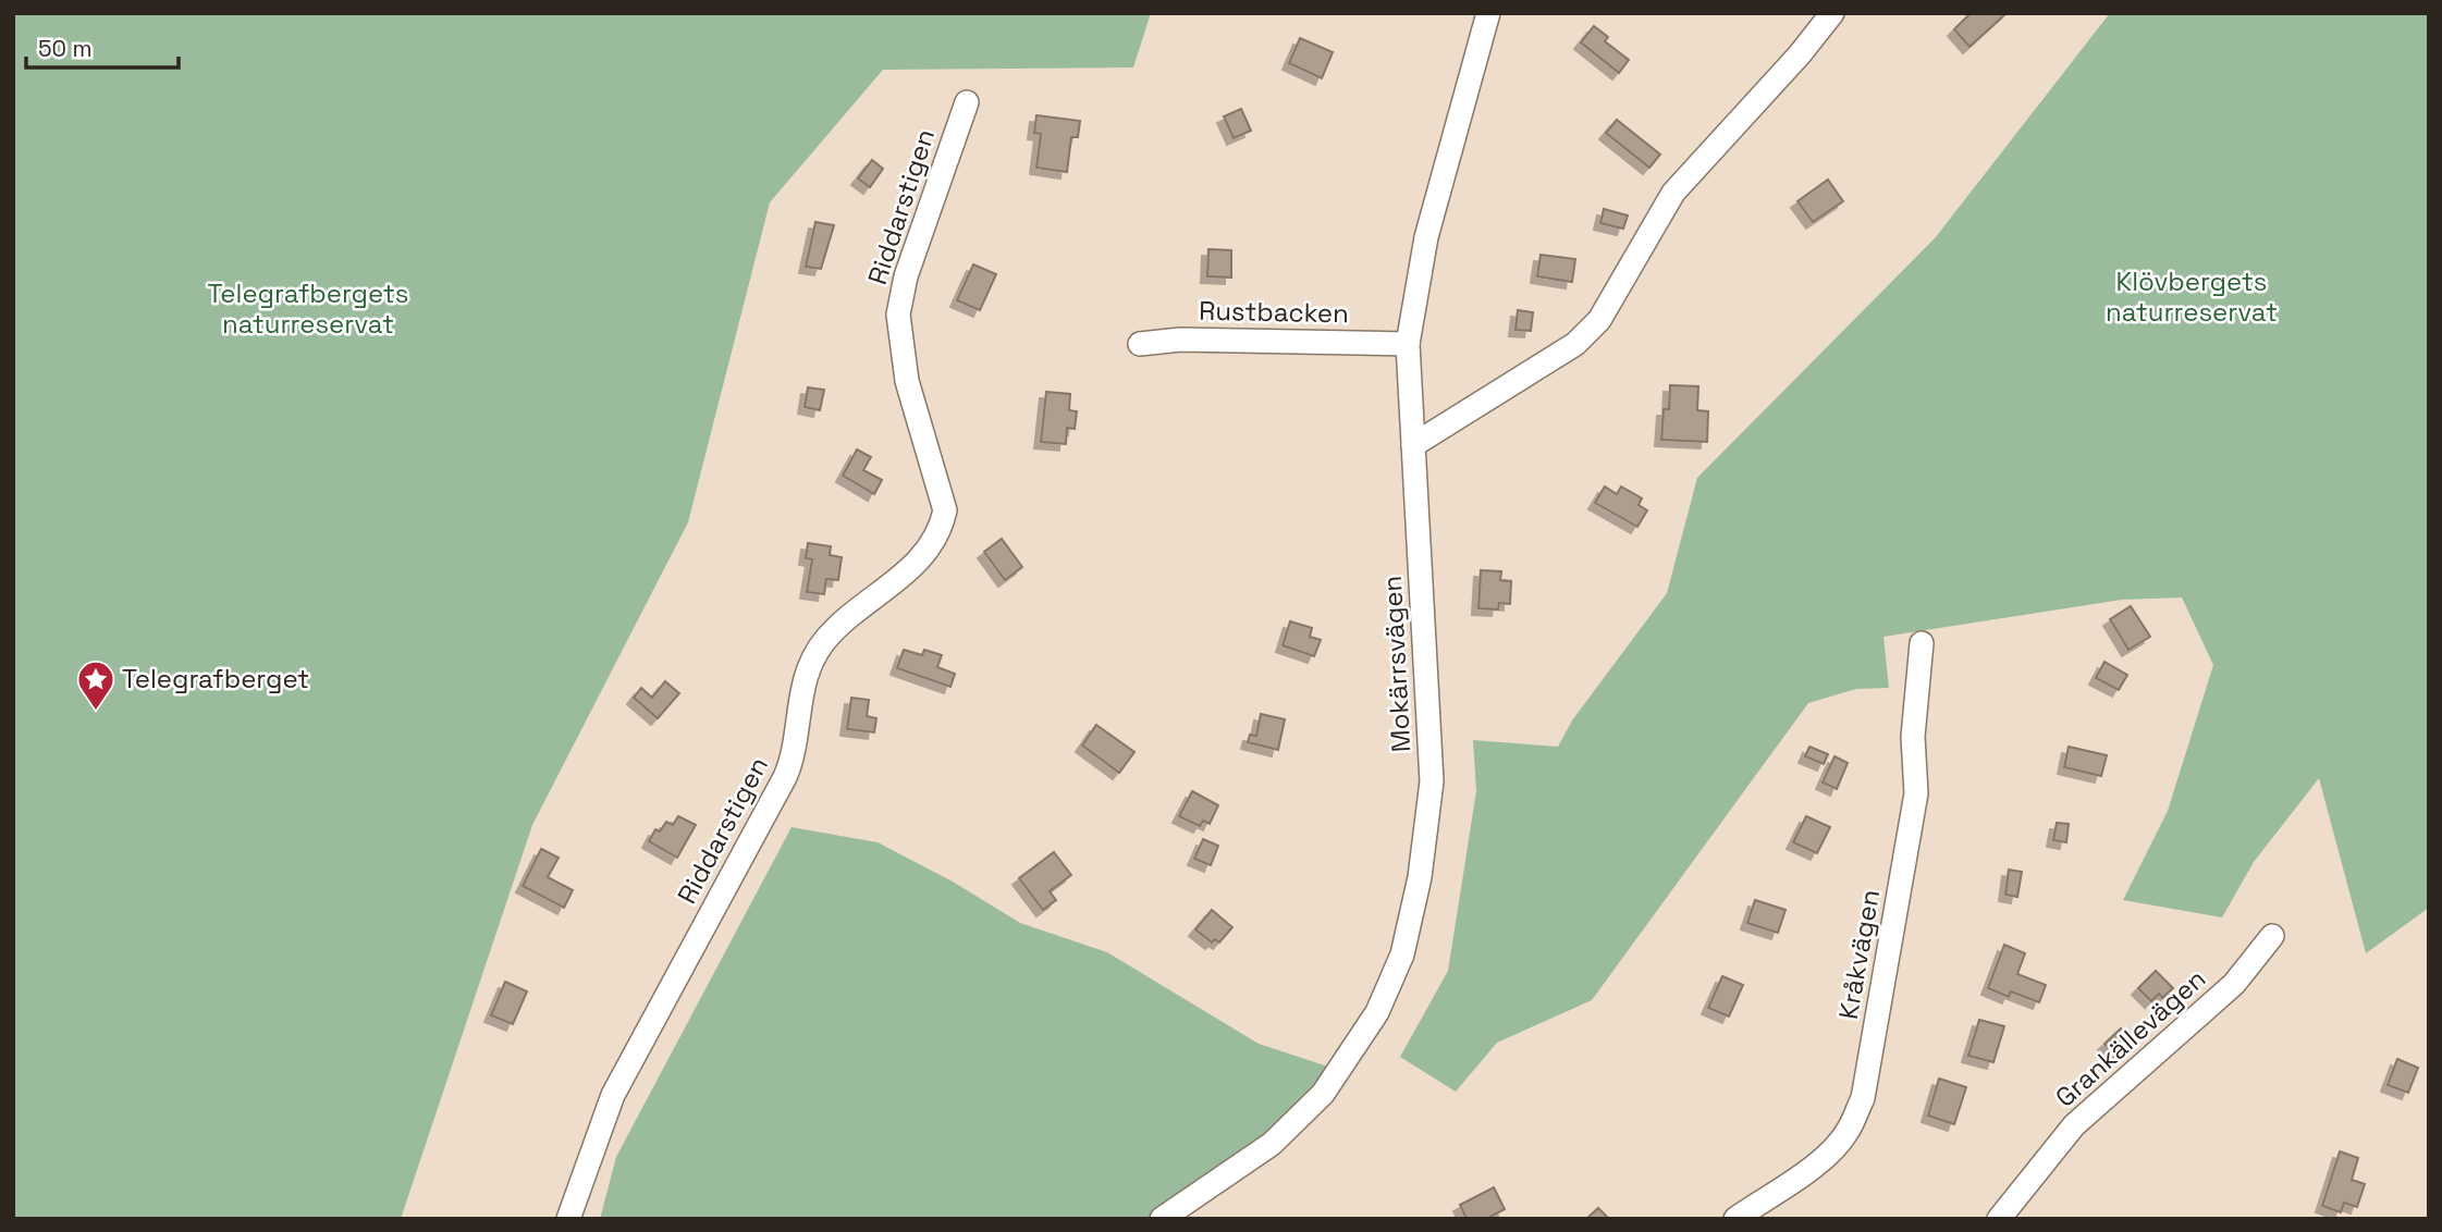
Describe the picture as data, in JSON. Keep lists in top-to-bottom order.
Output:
{
  "streets": {
    "street": [
      "Riddarstigen",
      "Rustbacken",
      "Mokärrsvägen",
      "Kråkvägen",
      "Grankällevägen"
    ]
  },
  "crossings": [
    ["Rustbacken", "Mokärrsvägen"]
  ],
  "parks": ["Klövbergets naturreservat", "Telegrafbergets naturreservat"],
  "places": {
    "place": ["Telegrafberget"]
  },
  "scale_bar": "50 m"
}
